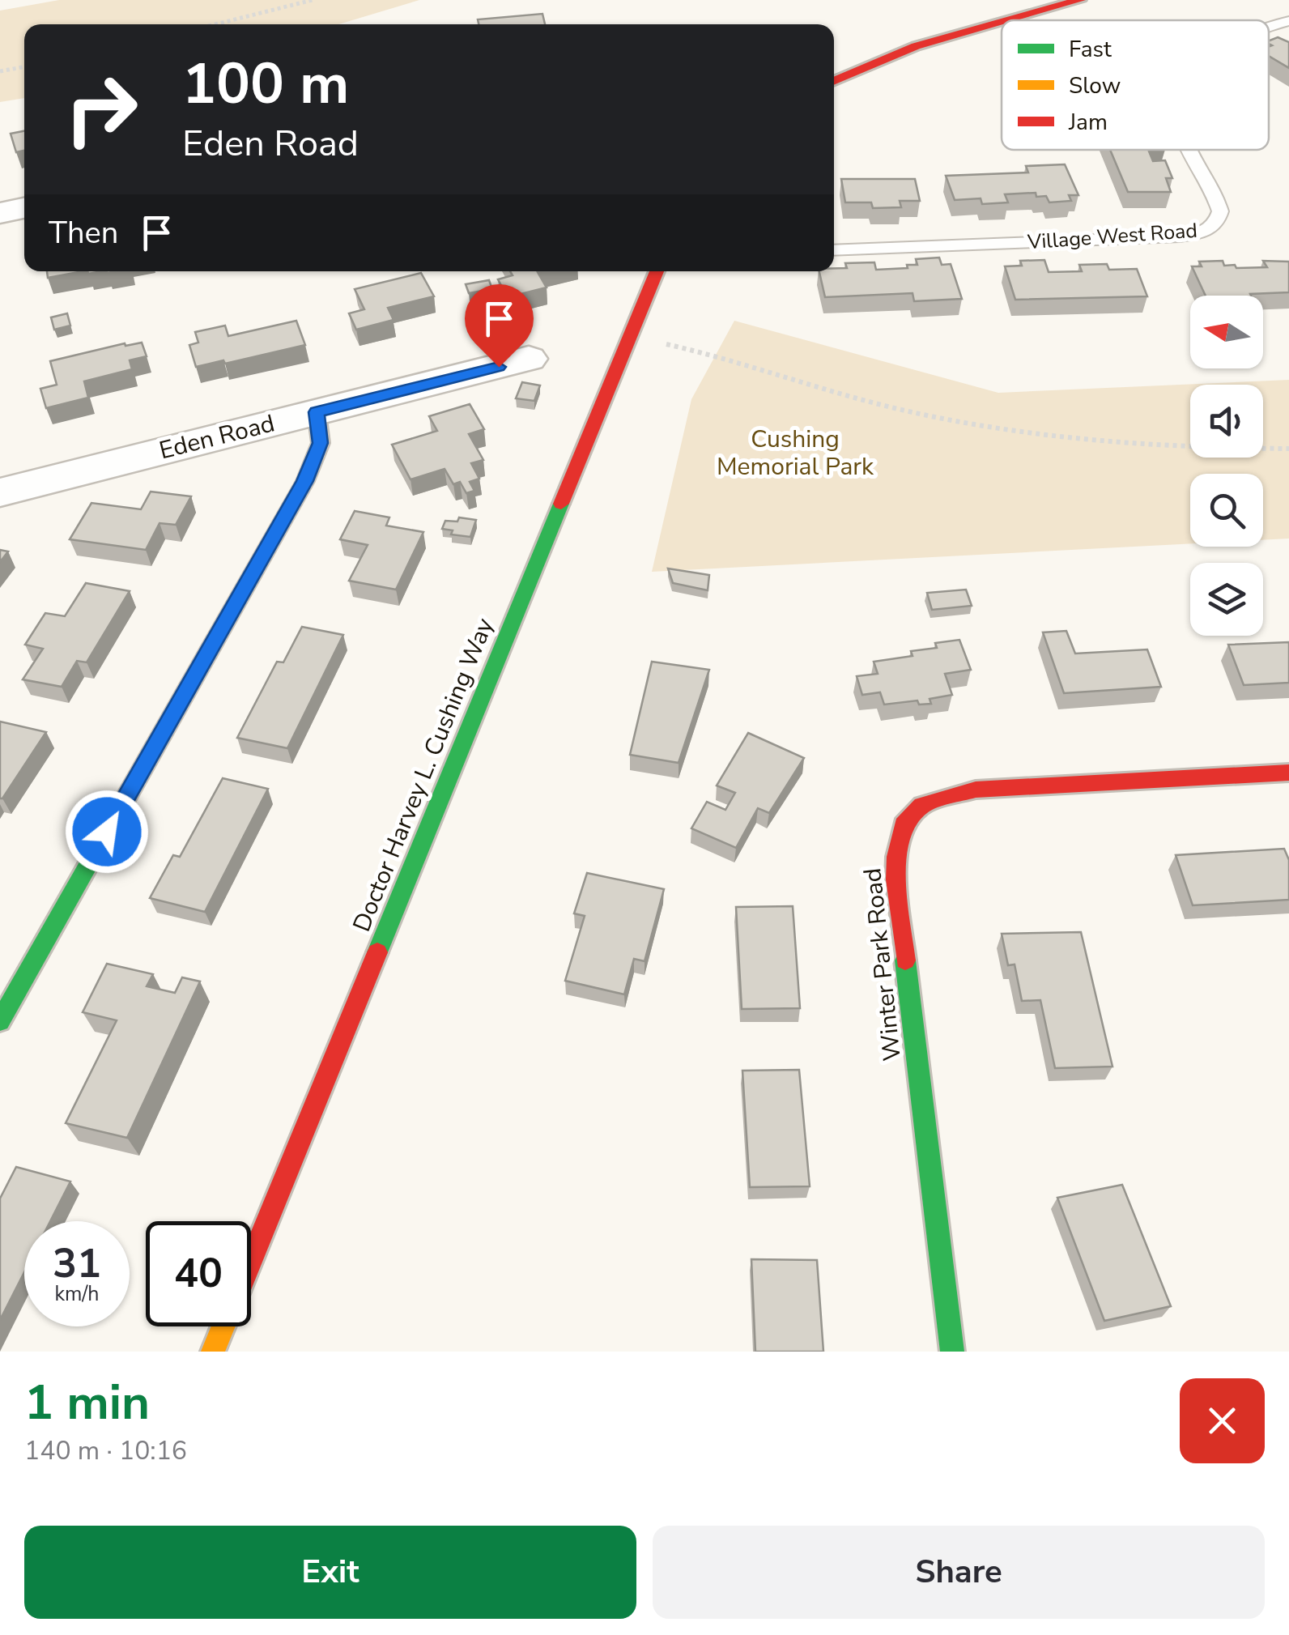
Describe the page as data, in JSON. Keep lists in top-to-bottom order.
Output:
{
  "streets": {
    "street": ["Eden Road", "Doctor Harvey L. Cushing Way", "Winter Park Road"],
    "lane": ["Village West Road"]
  },
  "parks": ["Cushing Memorial Park"],
  "legend": ["Fast", "Slow", "Jam"],
  "north": "left",
  "page": {
    "turn": ["100 m", "Eden Road"],
    "then": "Then",
    "speed": "31 km/h",
    "limit": "40",
    "heading": ["1 min", "140 m · 10:16"],
    "buttons": ["Exit", "Share"]
  }
}
